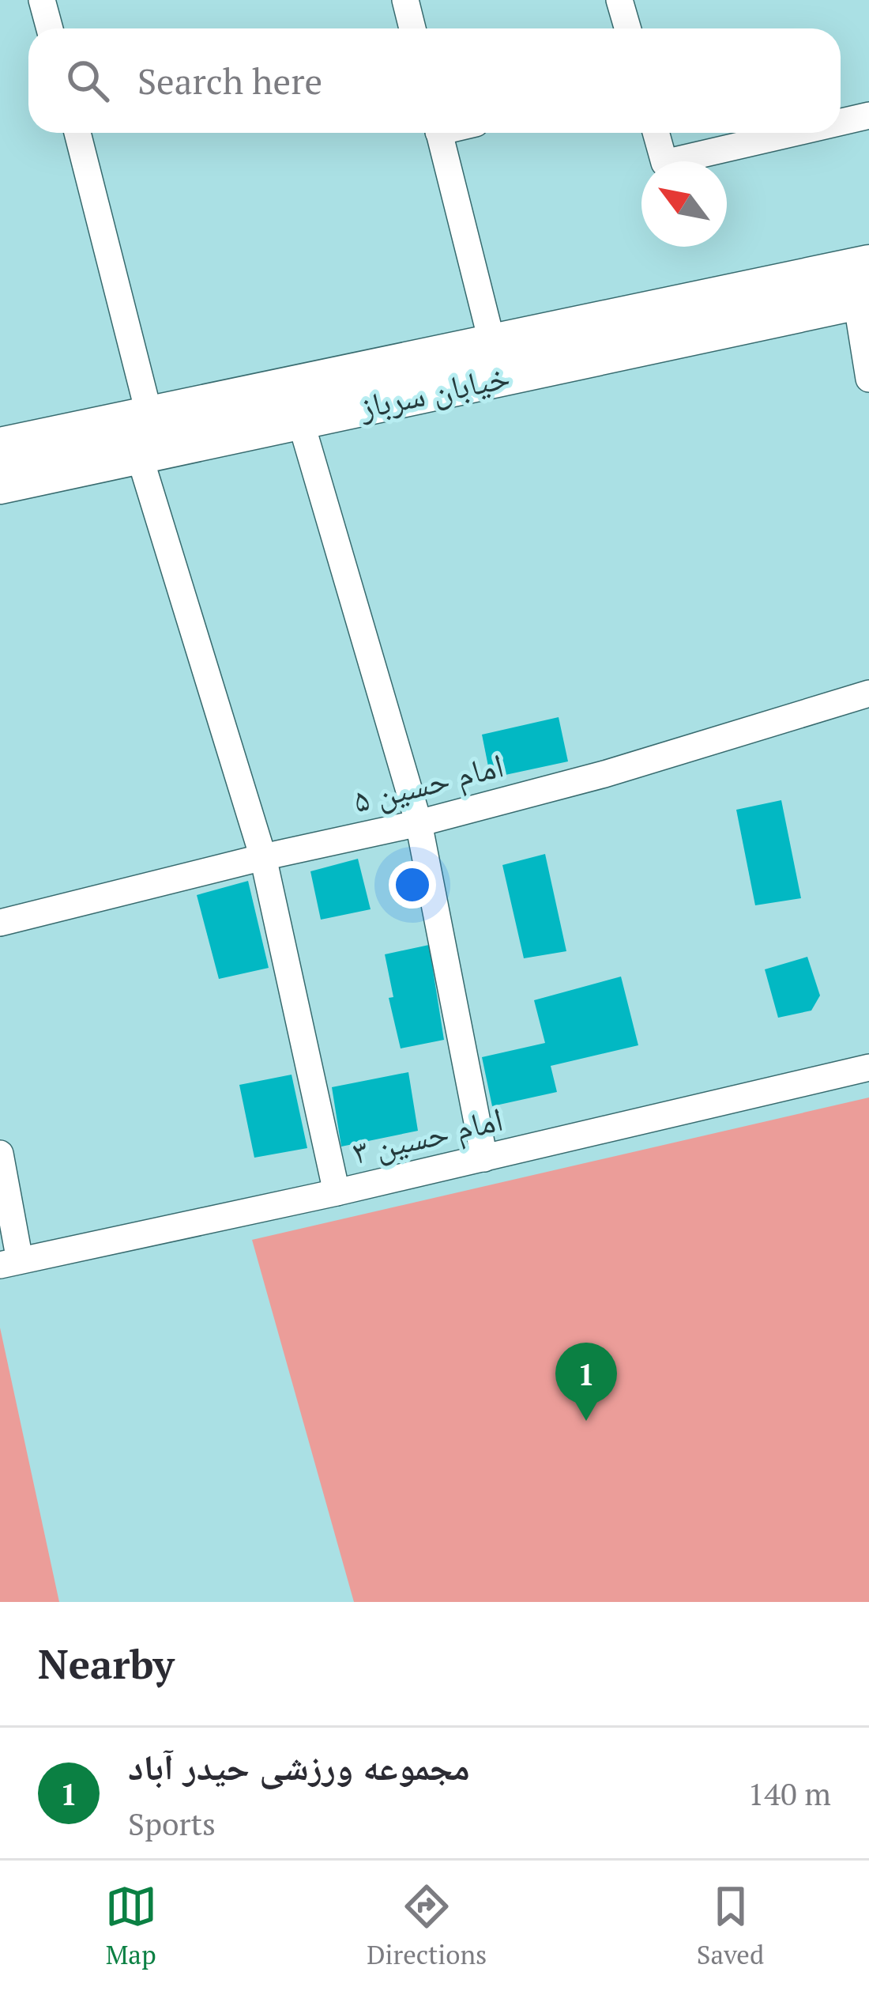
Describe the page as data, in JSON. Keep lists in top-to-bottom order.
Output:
{
  "streets": {
    "main road": ["خیابان سرباز"],
    "street": ["امام حسین ۵", "امام حسین ۳"]
  },
  "north": "top left",
  "page": {
    "search": "Search here",
    "pins": "1",
    "heading": "Nearby",
    "list": [
      {
        "mark": "1",
        "name": "مجموعه ورزشی حیدر آباد",
        "note": "Sports",
        "value": "140 m"
      }
    ],
    "nav": ["Map", "Directions", "Saved"]
  }
}
